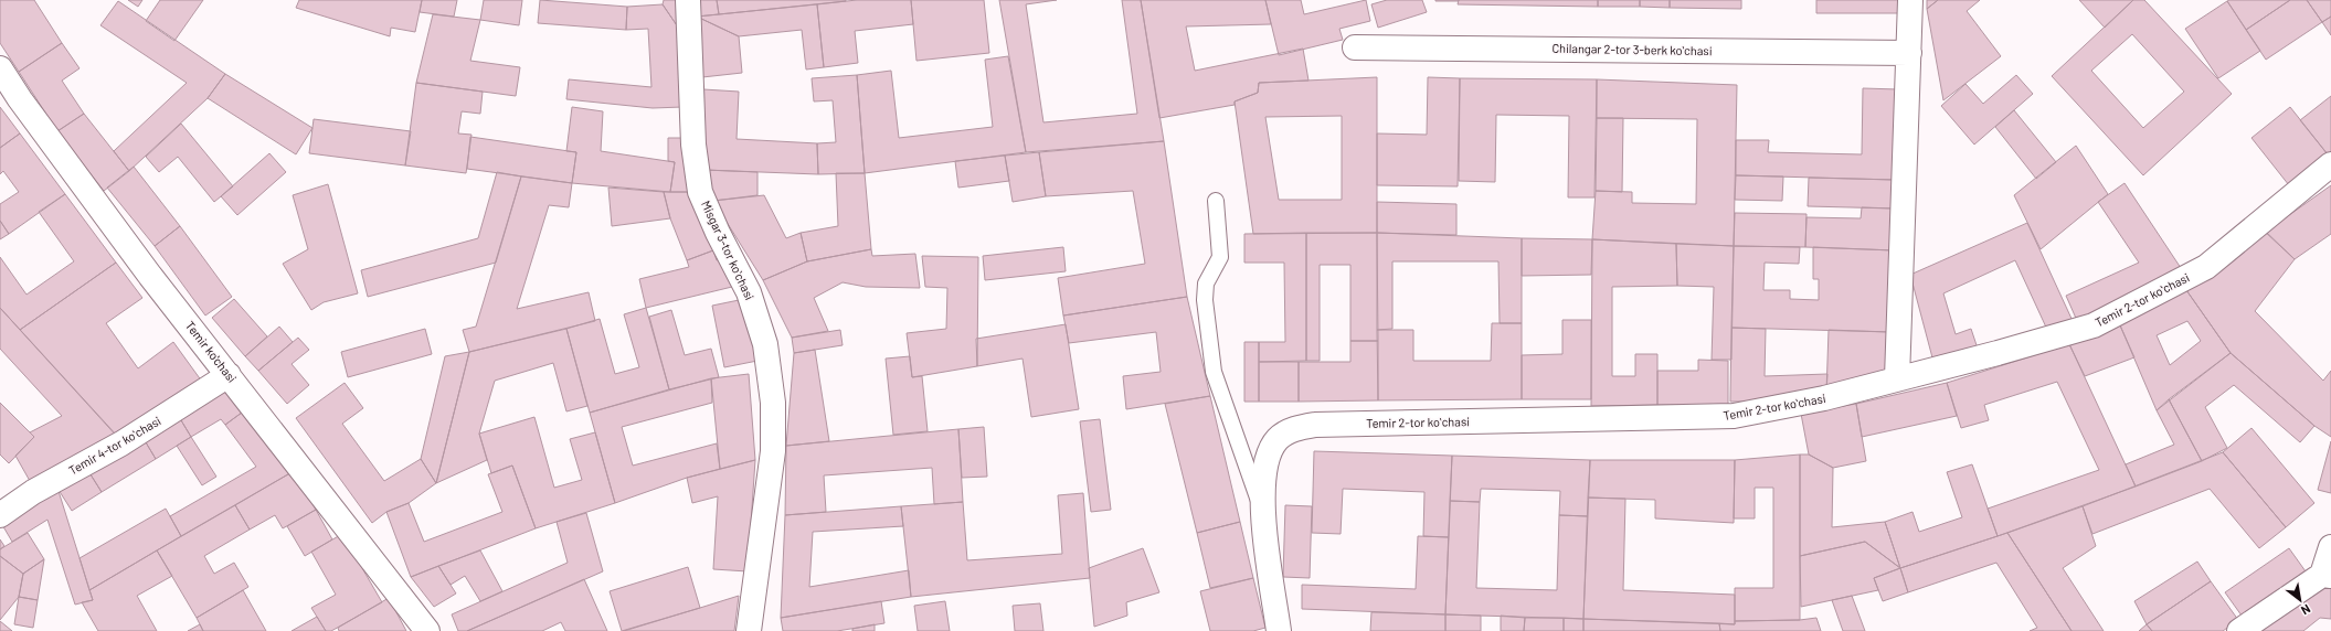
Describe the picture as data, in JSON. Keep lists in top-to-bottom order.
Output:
{
  "streets": {
    "street": [
      "Chilangar 2-tor 3-berk koʻchasi",
      "Misgar 3-tor koʻchasi",
      "Temir 2-tor koʻchasi",
      "Temir ko'chasi",
      "Temir 4-tor koʻchasi"
    ]
  },
  "crossings": [
    ["Temir ko'chasi", "Temir 4-tor koʻchasi"]
  ],
  "north": "bottom right"
}
